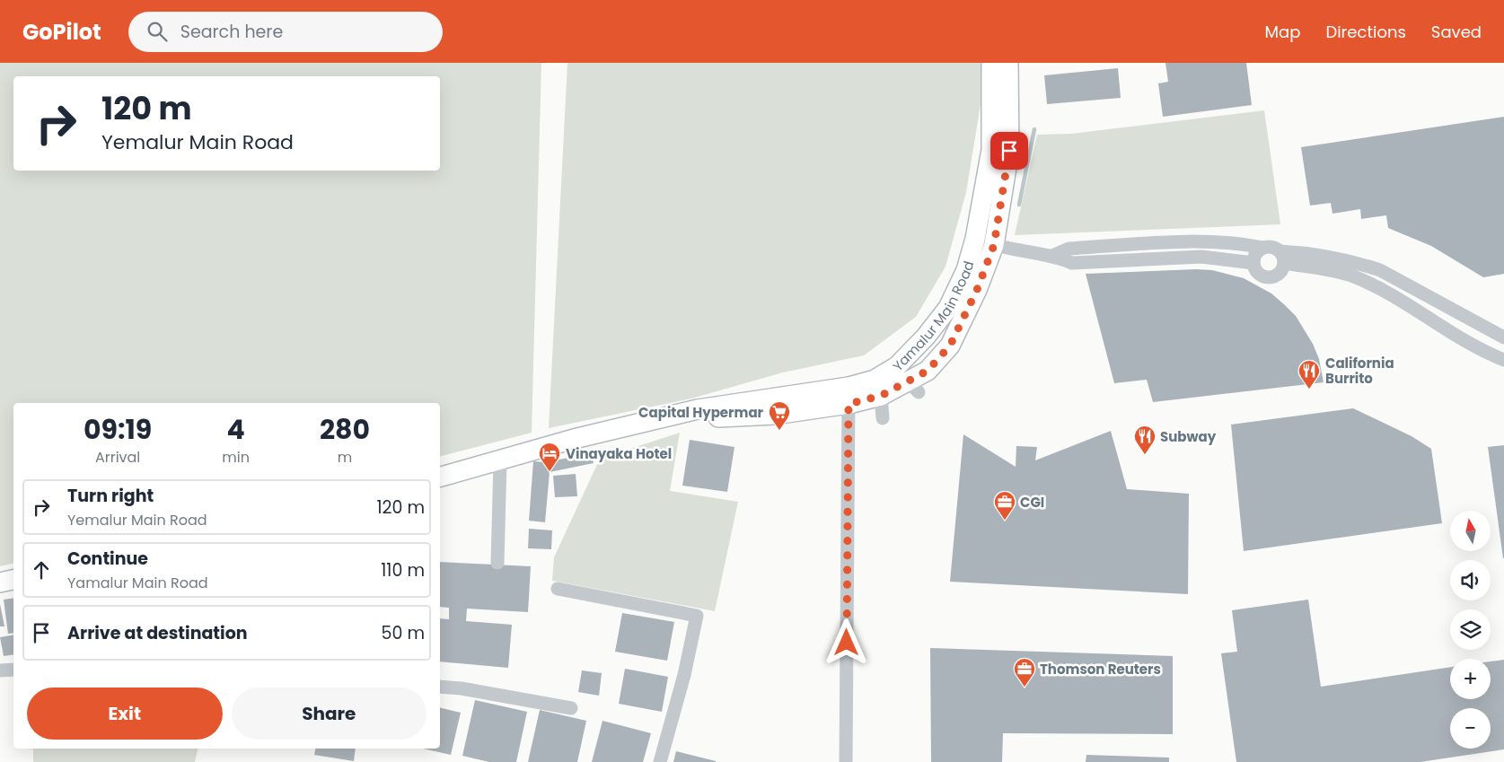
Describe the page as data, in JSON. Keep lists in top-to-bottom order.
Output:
{
  "streets": {
    "street": ["Yamalur Main Road"]
  },
  "places": {
    "restaurant": ["California Burrito", "Subway"],
    "supermarket": ["Capital Hypermar"],
    "hotel": ["Vinayaka Hotel"],
    "office": ["CGI", "Thomson Reuters"]
  },
  "north": "top",
  "page": {
    "header": "GoPilot",
    "search": "Search here",
    "nav": ["Map", "Directions", "Saved"],
    "turn": ["120 m", "Yemalur Main Road"],
    "eta": [
      "09:19",
      "Arrival",
      "4",
      "min",
      "280",
      "m"
    ],
    "list": [
      {
        "name": "Turn right",
        "note": "Yemalur Main Road",
        "value": "120 m"
      },
      {
        "name": "Continue",
        "note": "Yamalur Main Road",
        "value": "110 m"
      },
      {
        "name": "Arrive at destination",
        "value": "50 m"
      }
    ],
    "map_buttons": ["+", "−"],
    "buttons": ["Exit", "Share"]
  }
}
